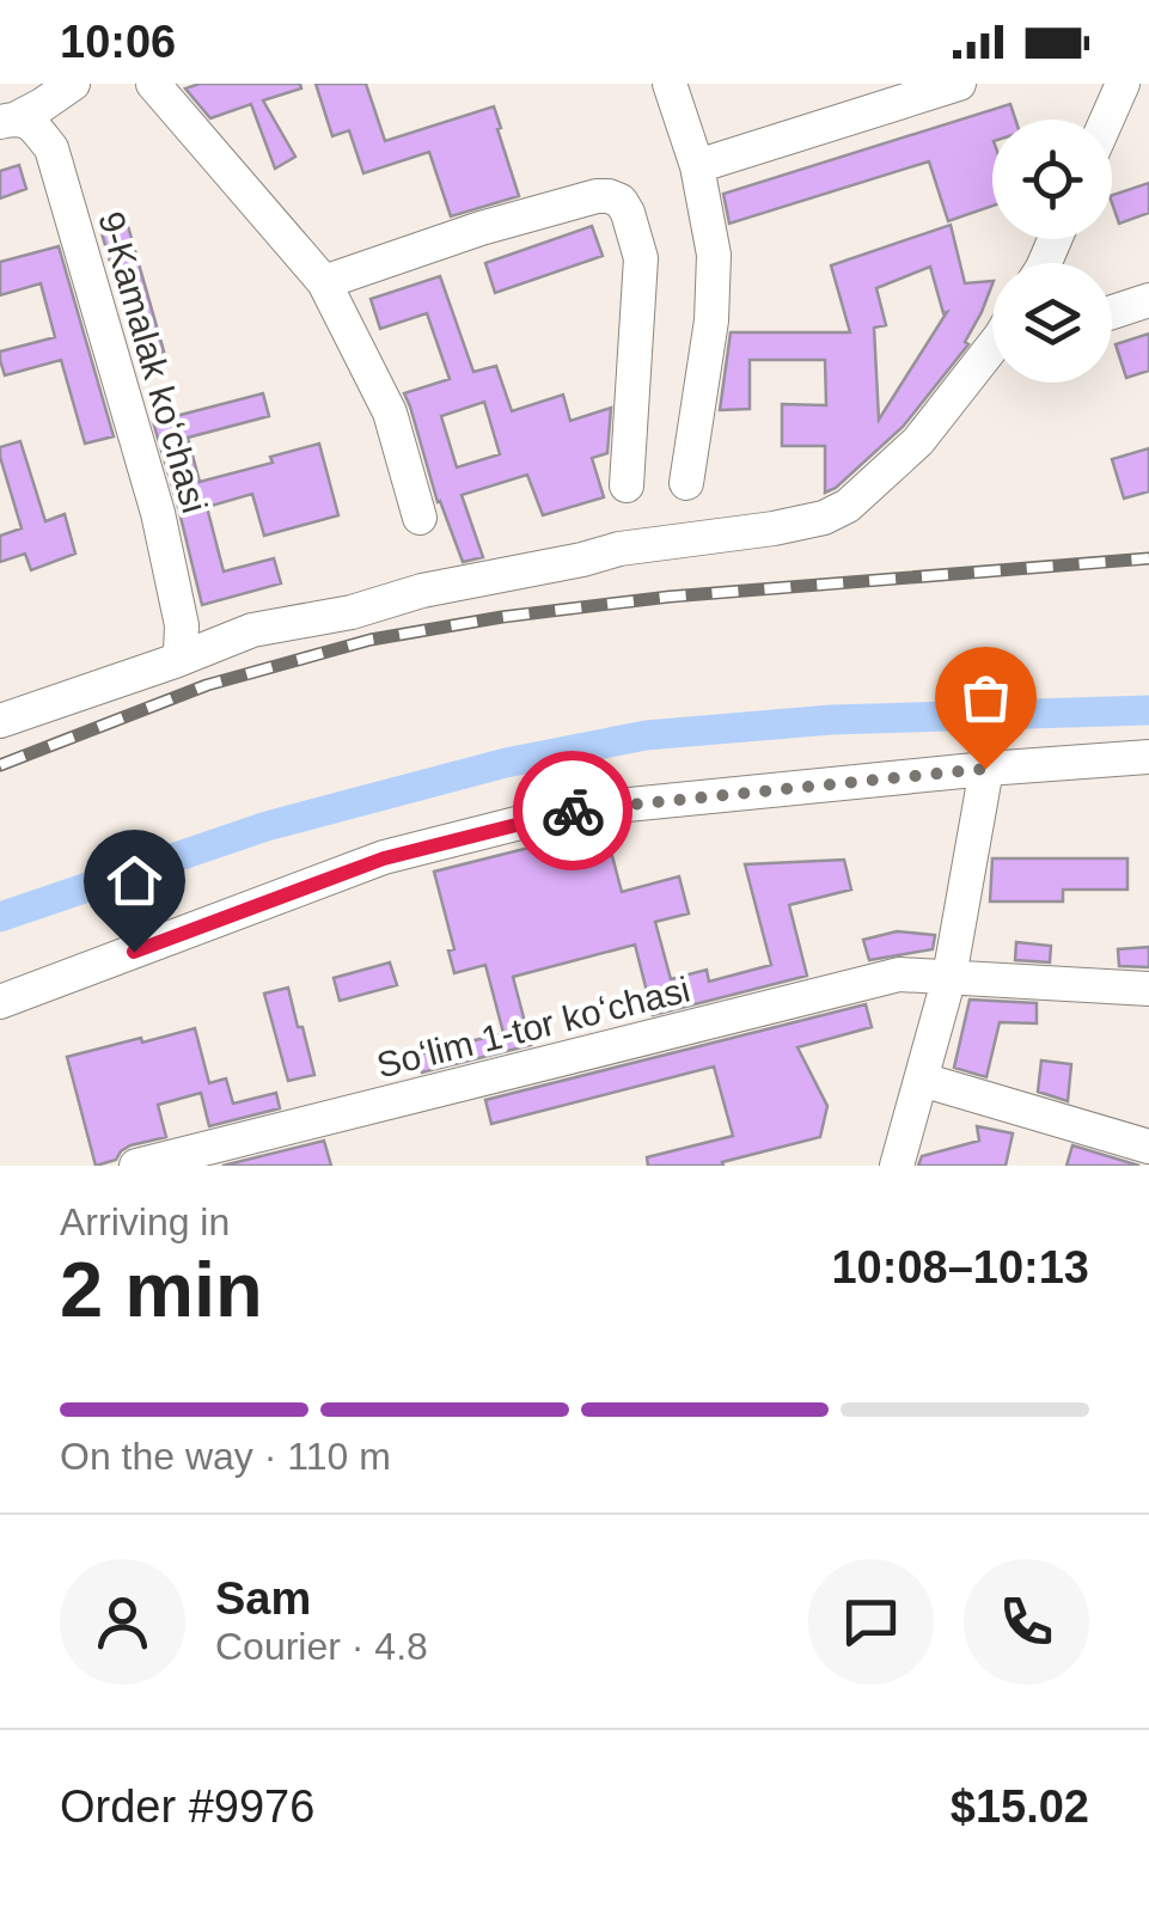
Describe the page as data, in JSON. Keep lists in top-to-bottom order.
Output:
{
  "streets": {
    "street": ["9-Kamalak koʻchasi", "Soʻlim 1-tor koʻchasi"]
  },
  "page": {
    "status": "10:06",
    "heading": ["2 min", "Arriving in", "10:08–10:13"],
    "panel": [
      "Sam",
      "Courier · 4.8",
      "Order #9976",
      "$15.02"
    ],
    "bar": "On the way · 110 m"
  }
}
